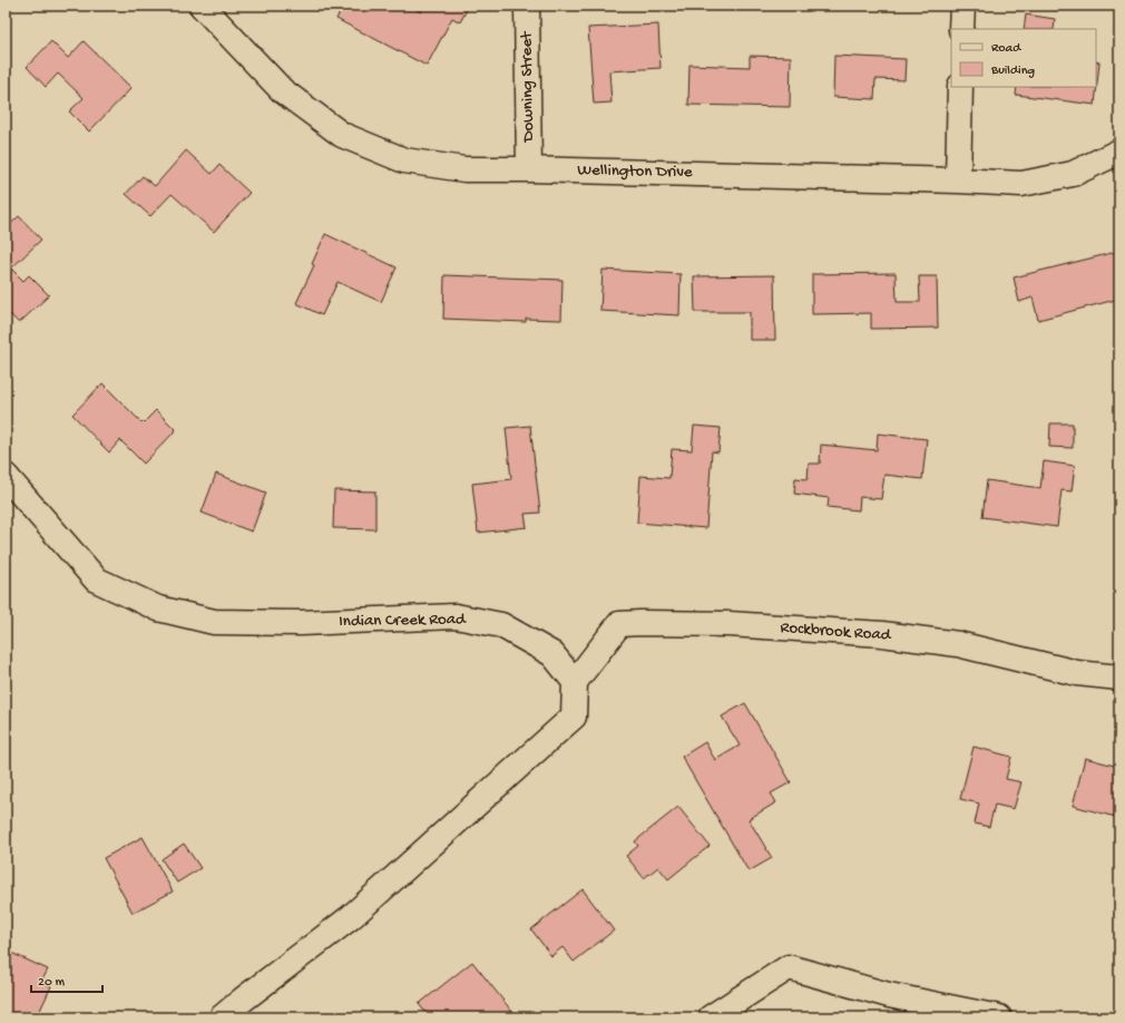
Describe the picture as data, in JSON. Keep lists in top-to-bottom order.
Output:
{
  "streets": {
    "street": [
      "Downing Street",
      "Wellington Drive",
      "Indian Creek Road",
      "Rockbrook Road"
    ]
  },
  "crossings": [
    ["Downing Street", "Wellington Drive"],
    ["Indian Creek Road", "Rockbrook Road"]
  ],
  "legend": ["Road", "Building"],
  "scale_bar": "20 m"
}
